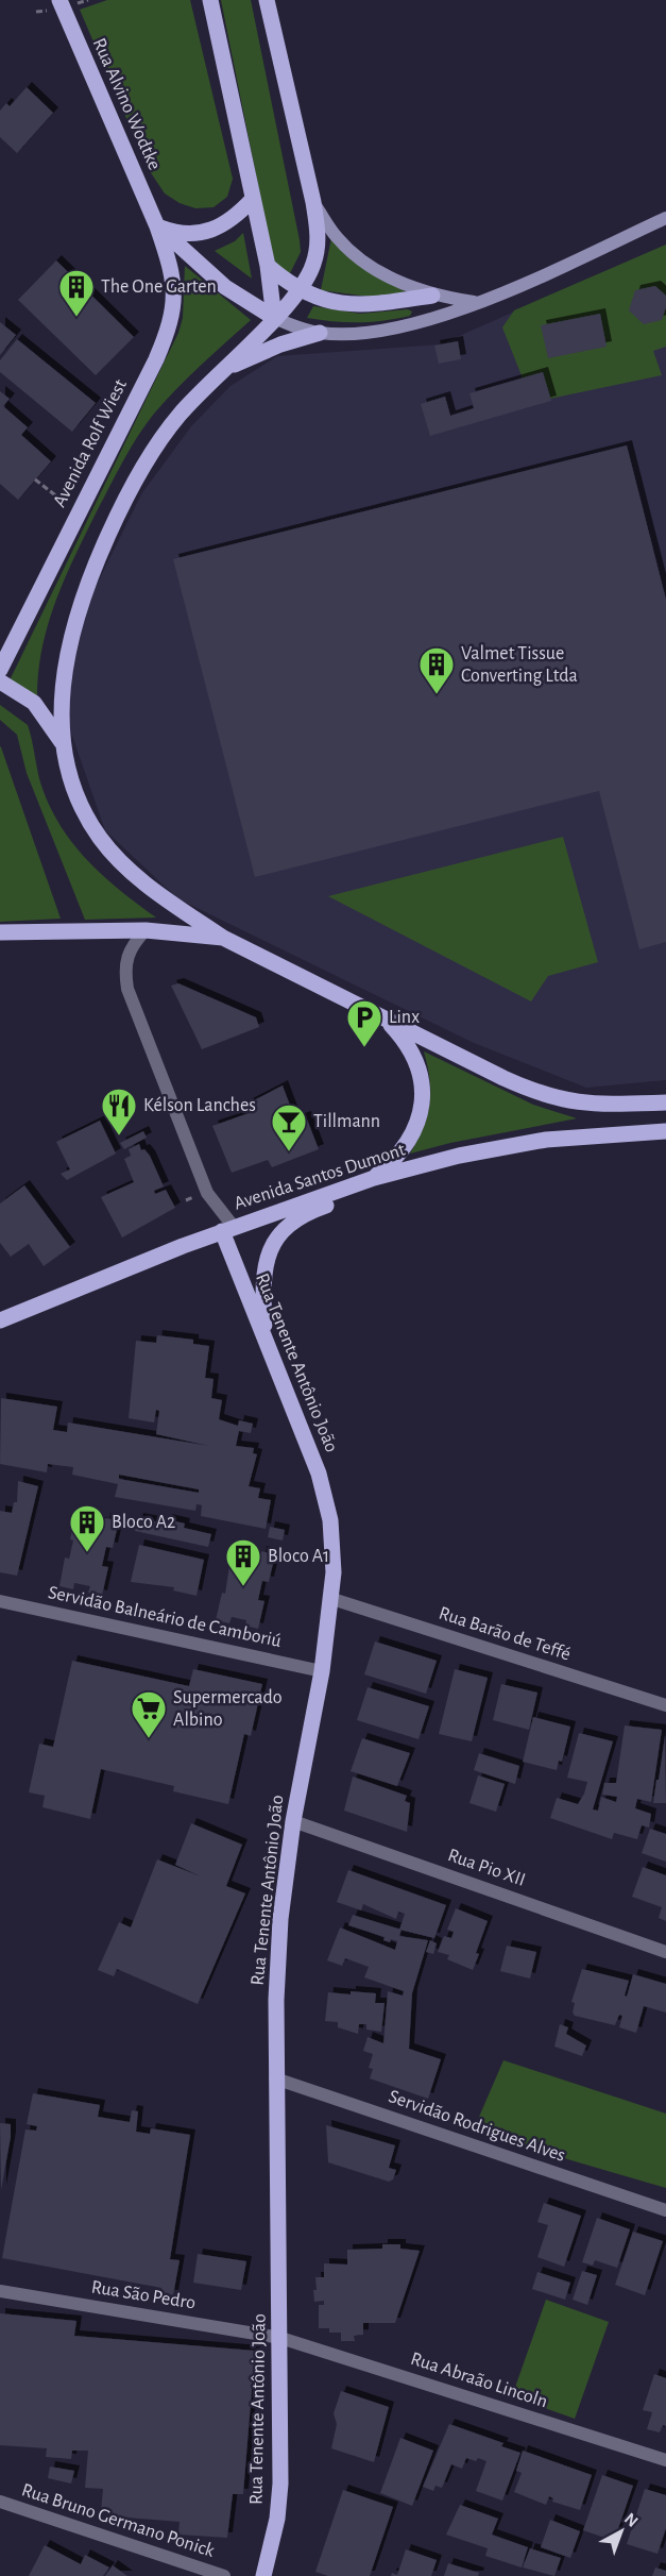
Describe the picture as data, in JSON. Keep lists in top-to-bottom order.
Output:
{
  "streets": {
    "main road": [
      "Rua Alvino Wodtke",
      "Avenida Rolf Wiest",
      "Avenida Santos Dumont",
      "Rua Tenente Antônio João"
    ],
    "street": [
      "Servidão Balneário de Camboriú",
      "Rua Barão de Teffé",
      "Rua Pio XII",
      "Servidão Rodrigues Alves",
      "Rua São Pedro",
      "Rua Abraão Lincoln",
      "Rua Bruno Germano Ponick"
    ]
  },
  "crossings": [
    ["Rua Alvino Wodtke", "Avenida Rolf Wiest"],
    ["Avenida Santos Dumont", "Rua Tenente Antônio João"],
    ["Rua Tenente Antônio João", "Servidão Balneário de Camboriú"],
    ["Rua Tenente Antônio João", "Rua Barão de Teffé"],
    ["Rua Tenente Antônio João", "Rua Pio XII"],
    ["Rua Tenente Antônio João", "Servidão Rodrigues Alves"],
    ["Rua Tenente Antônio João", "Rua São Pedro"],
    ["Rua Tenente Antônio João", "Rua Abraão Lincoln"],
    ["Rua São Pedro", "Rua Abraão Lincoln"]
  ],
  "places": {
    "building": [
      "The One Garten",
      "Valmet Tissue Converting Ltda",
      "Bloco A2",
      "Bloco A1"
    ],
    "parking": ["Linx"],
    "restaurant": ["Kélson Lanches"],
    "bar": ["Tillmann"],
    "supermarket": ["Supermercado Albino"]
  },
  "north": "top right"
}
